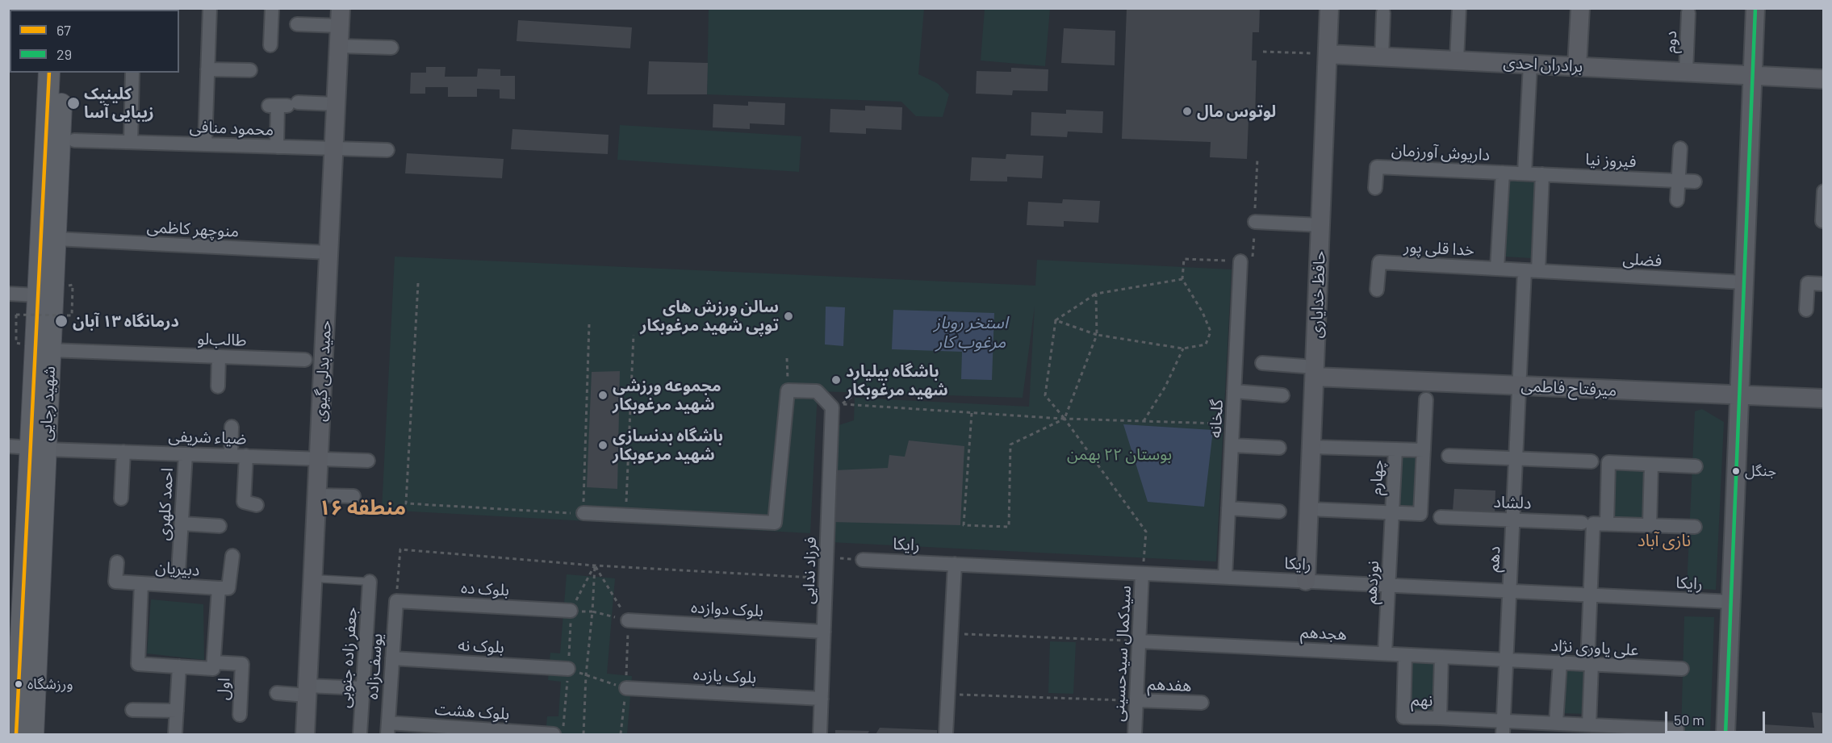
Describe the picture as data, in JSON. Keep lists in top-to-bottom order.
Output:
{
  "streets": {
    "main road": ["شهید رجایی"],
    "street": [
      "دوم",
      "برادران احدی",
      "محمود منافی",
      "داریوش آورزمان",
      "فیروز نیا",
      "منوچهر کاظمی",
      "خدا قلی پور",
      "فضلی",
      "حافظ خدایاری",
      "طالب‌لو",
      "حمید بدلی گیوی",
      "میرفتاح فاطمی",
      "گلخانه",
      "ضیاء شریفی",
      "چهارم",
      "دلشاد",
      "احمد کلهری",
      "رایکا",
      "دهم",
      "دبیریان",
      "فرزاد ندایی",
      "نوزدهم",
      "بلوک ده",
      "بلوک دوازده",
      "هجدهم",
      "بلوک نه",
      "علی یاوری نژاد",
      "سیدکمال سیدحسینی",
      "جعفر زاده جنوبی",
      "یوسف‌زاده",
      "بلوک یازده",
      "هفدهم",
      "اول",
      "نهم",
      "بلوک هشت"
    ]
  },
  "crossings": [
    ["دوم", "برادران احدی"],
    ["برادران احدی", "حافظ خدایاری"],
    ["محمود منافی", "حمید بدلی گیوی"],
    ["داریوش آورزمان", "فیروز نیا"],
    ["منوچهر کاظمی", "حمید بدلی گیوی"],
    ["منوچهر کاظمی", "شهید رجایی"],
    ["خدا قلی پور", "فضلی"],
    ["خدا قلی پور", "دهم"],
    ["فضلی", "دهم"],
    ["حافظ خدایاری", "میرفتاح فاطمی"],
    ["حافظ خدایاری", "رایکا"],
    ["طالب‌لو", "شهید رجایی"],
    ["حمید بدلی گیوی", "ضیاء شریفی"],
    ["میرفتاح فاطمی", "دهم"],
    ["شهید رجایی", "ضیاء شریفی"],
    ["گلخانه", "رایکا"],
    ["ضیاء شریفی", "احمد کلهری"],
    ["چهارم", "نوزدهم"],
    ["دلشاد", "دهم"],
    ["احمد کلهری", "دبیریان"],
    ["رایکا", "دهم"],
    ["رایکا", "نوزدهم"],
    ["رایکا", "سیدکمال سیدحسینی"],
    ["دهم", "هجدهم"],
    ["دهم", "علی یاوری نژاد"],
    ["دبیریان", "اول"],
    ["فرزاد ندایی", "بلوک دوازده"],
    ["فرزاد ندایی", "بلوک یازده"],
    ["نوزدهم", "هجدهم"],
    ["بلوک ده", "یوسف‌زاده"],
    ["هجدهم", "علی یاوری نژاد"],
    ["هجدهم", "سیدکمال سیدحسینی"],
    ["هجدهم", "نهم"],
    ["بلوک نه", "یوسف‌زاده"],
    ["سیدکمال سیدحسینی", "هفدهم"],
    ["یوسف‌زاده", "بلوک هشت"]
  ],
  "districts": ["منطقه ۱۶", "نازی آباد"],
  "water": ["استخر روباز مرغوب کار"],
  "parks": ["بوستان ۲۲ بهمن"],
  "places": [
    "کلینیک زیبایی آسا",
    "لوتوس مال",
    "سالن ورزش های توپی شهید مرغوبکار",
    "درمانگاه ۱۳ آبان",
    "باشگاه بیلیارد شهید مرغوبکار",
    "مجموعه ورزشی شهید مرغوبکار",
    "باشگاه بدنسازی شهید مرعوبکار",
    "جنگل",
    "ورزشگاه"
  ],
  "lines": ["transit line 29", "transit line 67"],
  "legend": ["67", "29"],
  "scale_bar": "50 m"
}
